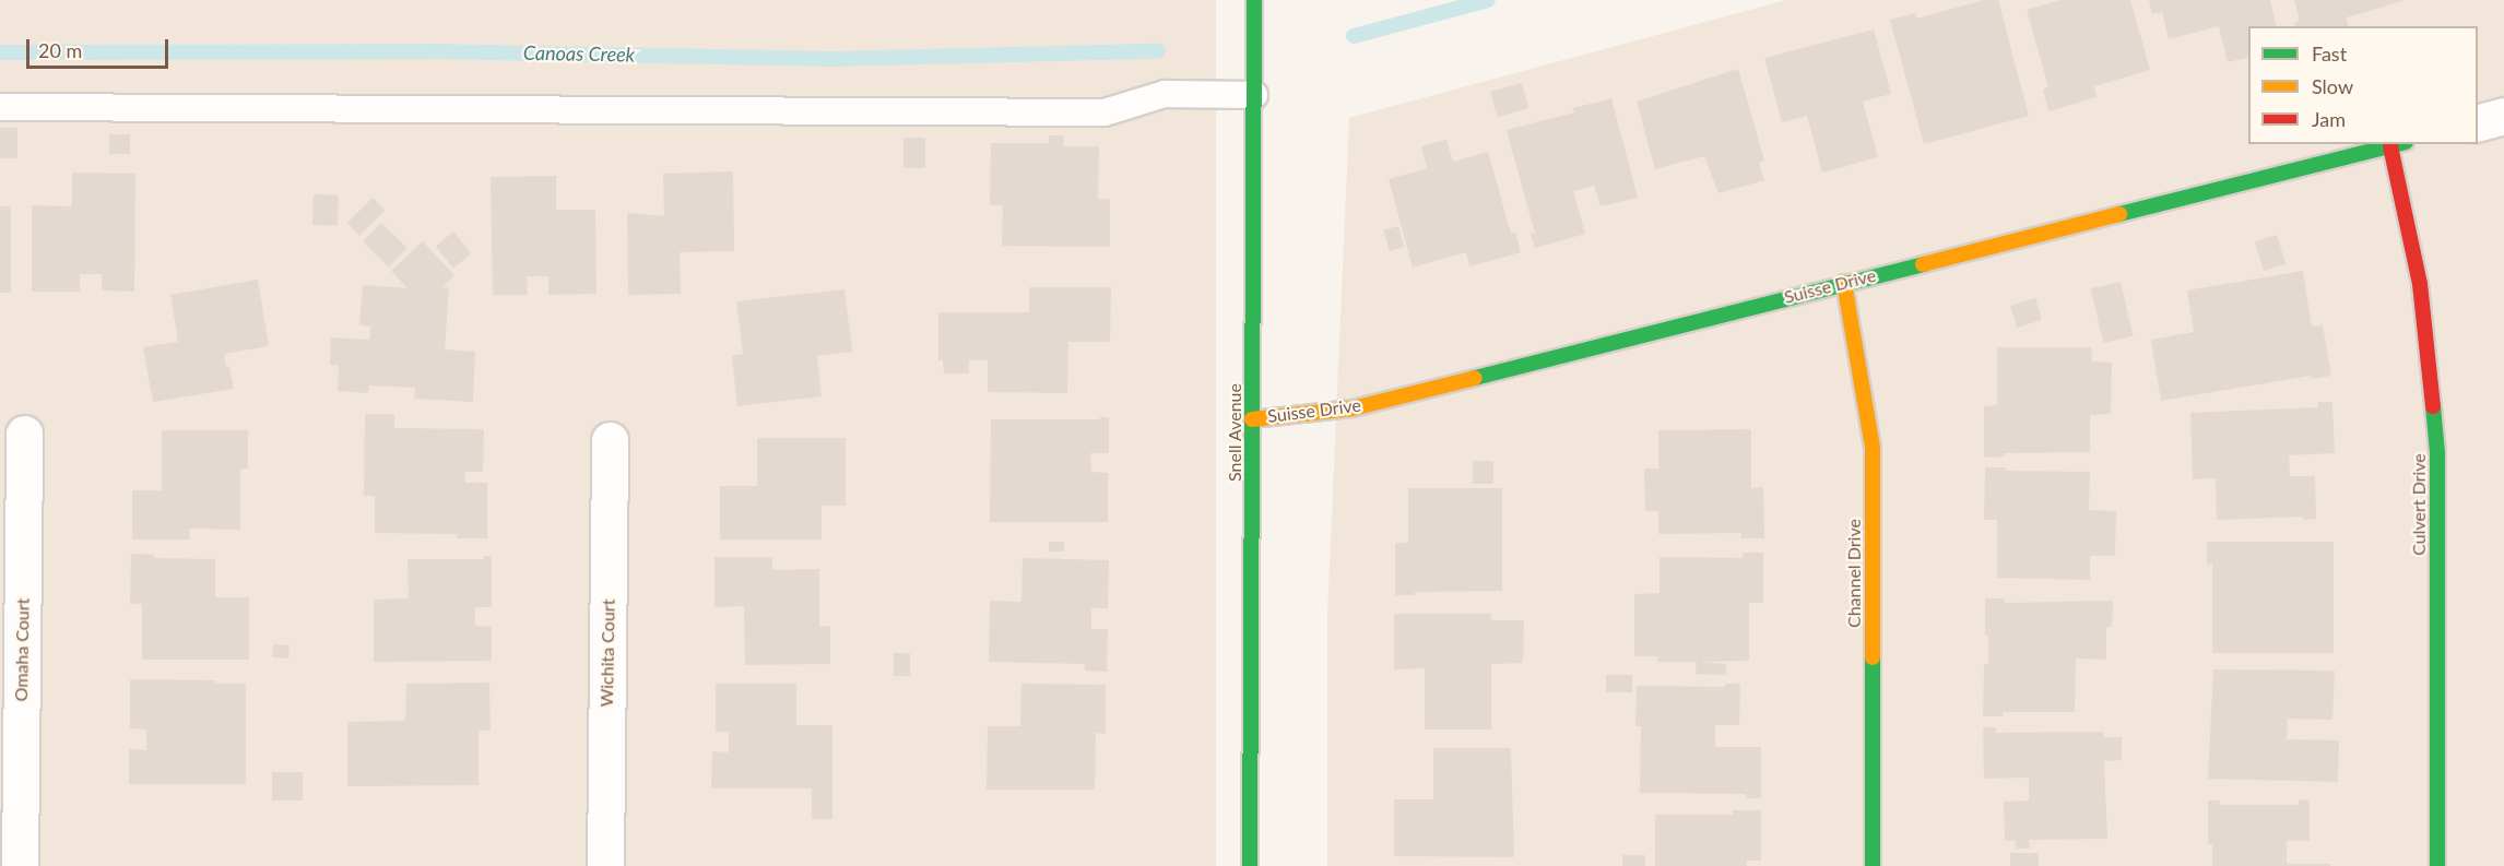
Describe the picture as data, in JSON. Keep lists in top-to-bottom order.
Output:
{
  "streets": {
    "street": [
      "Suisse Drive",
      "Snell Avenue",
      "Culvert Drive",
      "Channel Drive",
      "Omaha Court",
      "Wichita Court"
    ]
  },
  "crossings": [
    ["Suisse Drive", "Snell Avenue"],
    ["Suisse Drive", "Culvert Drive"],
    ["Suisse Drive", "Channel Drive"]
  ],
  "water": ["Canoas Creek"],
  "legend": ["Fast", "Slow", "Jam"],
  "scale_bar": "20 m"
}
